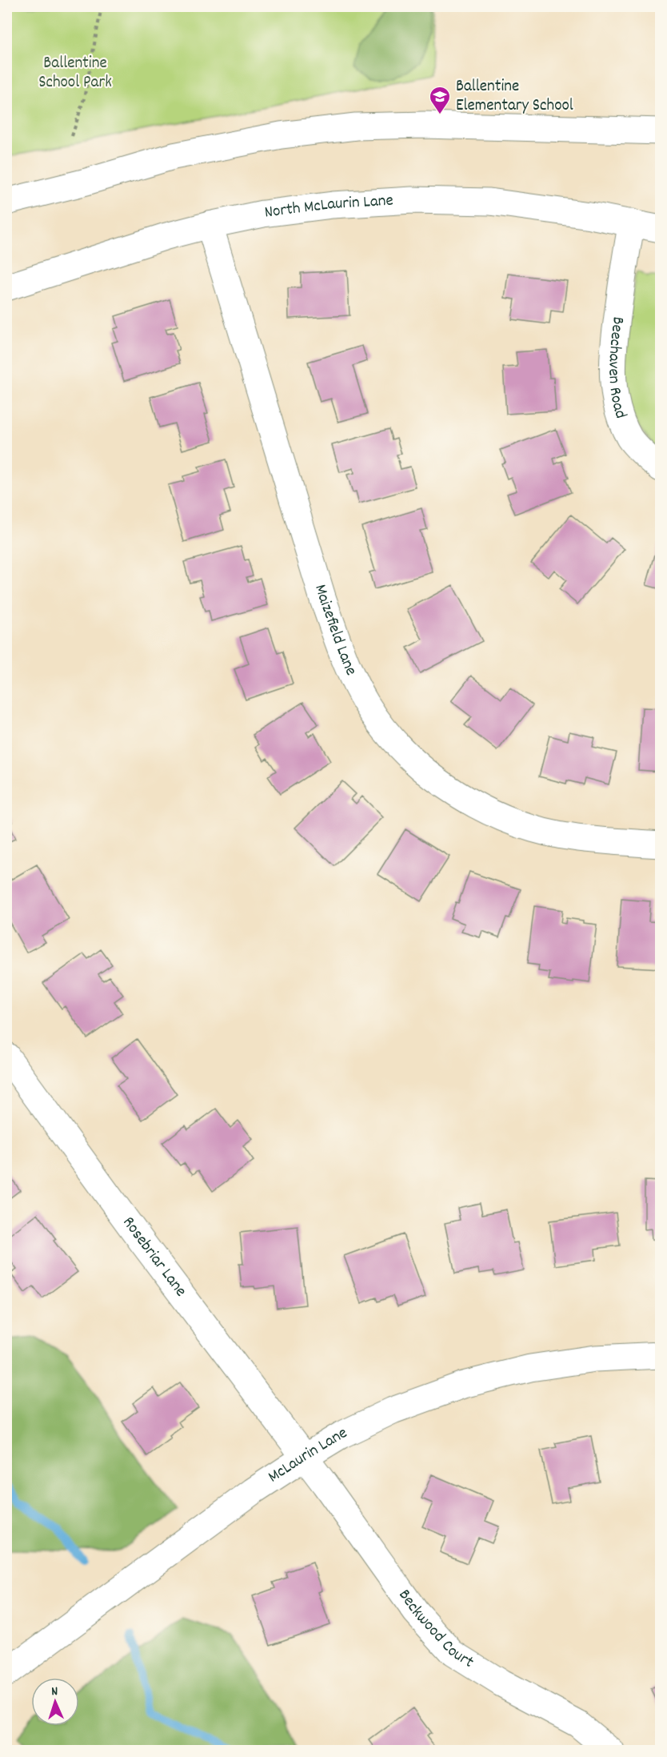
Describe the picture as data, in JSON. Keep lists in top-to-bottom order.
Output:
{
  "streets": {
    "street": [
      "North McLaurin Lane",
      "Beechaven Road",
      "Maizefield Lane",
      "Rosebriar Lane",
      "McLaurin Lane",
      "Beckwood Court"
    ]
  },
  "crossings": [
    ["North McLaurin Lane", "Beechaven Road"],
    ["North McLaurin Lane", "Maizefield Lane"],
    ["Rosebriar Lane", "McLaurin Lane"],
    ["Rosebriar Lane", "Beckwood Court"],
    ["McLaurin Lane", "Beckwood Court"]
  ],
  "parks": ["Ballentine School Park"],
  "places": {
    "school or university": ["Ballentine Elementary School"]
  },
  "north": "top"
}
